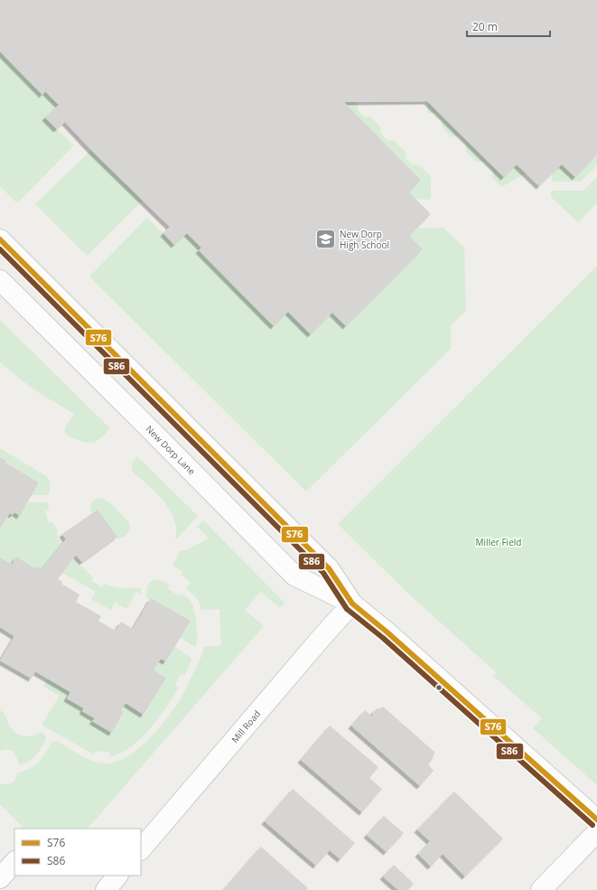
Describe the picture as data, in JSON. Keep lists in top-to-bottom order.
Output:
{
  "streets": {
    "street": ["New Dorp Lane", "Mill Road"]
  },
  "crossings": [
    ["New Dorp Lane", "Mill Road"]
  ],
  "parks": ["Miller Field"],
  "places": {
    "school or university": ["New Dorp High School"]
  },
  "lines": ["transit line S76", "transit line S86"],
  "legend": ["S76", "S86"],
  "scale_bar": "20 m"
}
